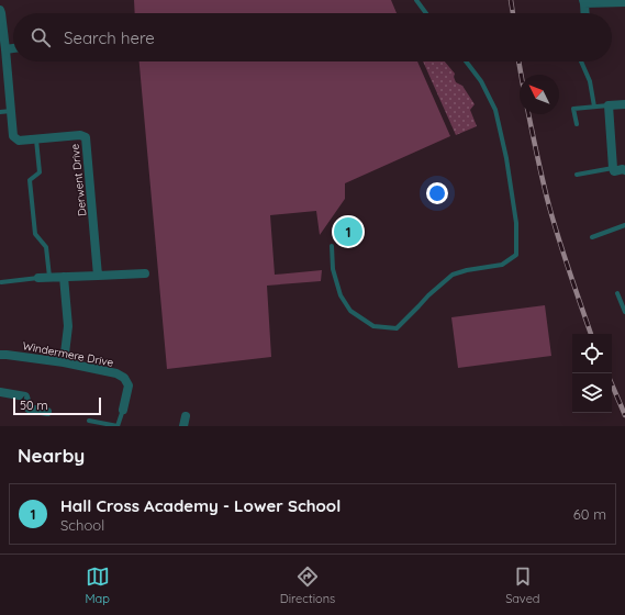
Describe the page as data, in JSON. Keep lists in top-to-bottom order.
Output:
{
  "streets": {
    "street": ["Derwent Drive", "Windermere Drive"]
  },
  "scale_bar": "50 m",
  "north": "top left",
  "page": {
    "search": "Search here",
    "pins": "1",
    "scale": "50 m",
    "heading": "Nearby",
    "list": [
      {
        "mark": "1",
        "name": "Hall Cross Academy - Lower School",
        "note": "School",
        "value": "60 m"
      }
    ],
    "nav": ["Map", "Directions", "Saved"]
  }
}
